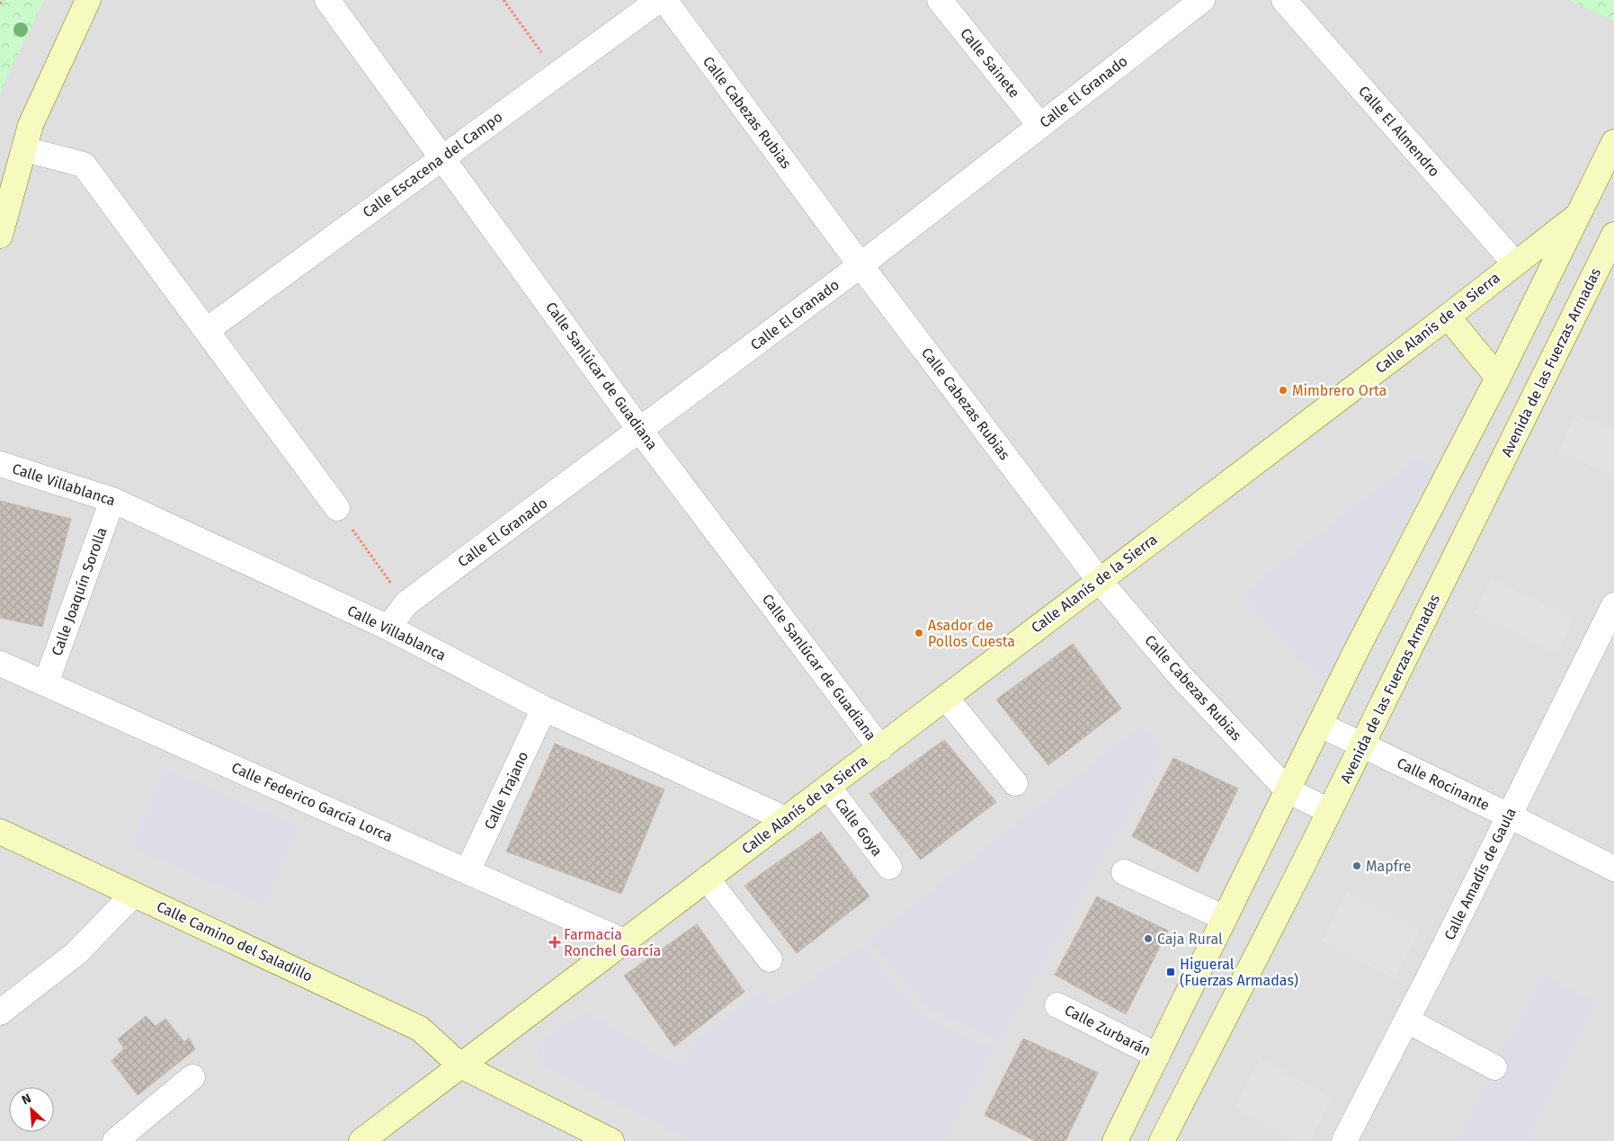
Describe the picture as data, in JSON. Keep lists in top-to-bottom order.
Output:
{
  "streets": {
    "street": [
      "Calle Sainete",
      "Calle El Granado",
      "Calle Cabezas Rubias",
      "Calle El Almendro",
      "Calle Escacena del Campo",
      "Calle Alanís de la Sierra",
      "Avenida de las Fuerzas Armadas",
      "Calle Sanlúcar de Guadiana",
      "Calle Villablanca",
      "Calle Joaquín Sorolla",
      "Calle Rocinante",
      "Calle Trajano",
      "Calle Federico García Lorca",
      "Calle Goya",
      "Calle Amadís de Gaula",
      "Calle Camino del Saladillo",
      "Calle Zurbarán"
    ]
  },
  "crossings": [
    ["Calle Sainete", "Calle El Granado"],
    ["Calle El Granado", "Calle Cabezas Rubias"],
    ["Calle El Granado", "Calle Sanlúcar de Guadiana"],
    ["Calle El Granado", "Calle Villablanca"],
    ["Calle Cabezas Rubias", "Calle Alanís de la Sierra"],
    ["Calle El Almendro", "Calle Alanís de la Sierra"],
    ["Calle Escacena del Campo", "Calle Sanlúcar de Guadiana"],
    ["Calle Alanís de la Sierra", "Calle Sanlúcar de Guadiana"],
    ["Calle Alanís de la Sierra", "Calle Villablanca"],
    ["Calle Alanís de la Sierra", "Calle Federico García Lorca"],
    ["Calle Alanís de la Sierra", "Calle Goya"],
    ["Calle Alanís de la Sierra", "Calle Camino del Saladillo"],
    ["Avenida de las Fuerzas Armadas", "Calle Rocinante"],
    ["Calle Villablanca", "Calle Joaquín Sorolla"],
    ["Calle Villablanca", "Calle Trajano"],
    ["Calle Joaquín Sorolla", "Calle Federico García Lorca"],
    ["Calle Rocinante", "Calle Amadís de Gaula"],
    ["Calle Trajano", "Calle Federico García Lorca"]
  ],
  "places": {
    "other": [
      "Mimbrero Orta",
      "Asador de Pollos Cuesta",
      "Mapfre",
      "Caja Rural"
    ],
    "health": ["Farmacia Ronchel García"],
    "transit": ["Higueral (Fuerzas Armadas)"]
  },
  "north": "top left"
}
